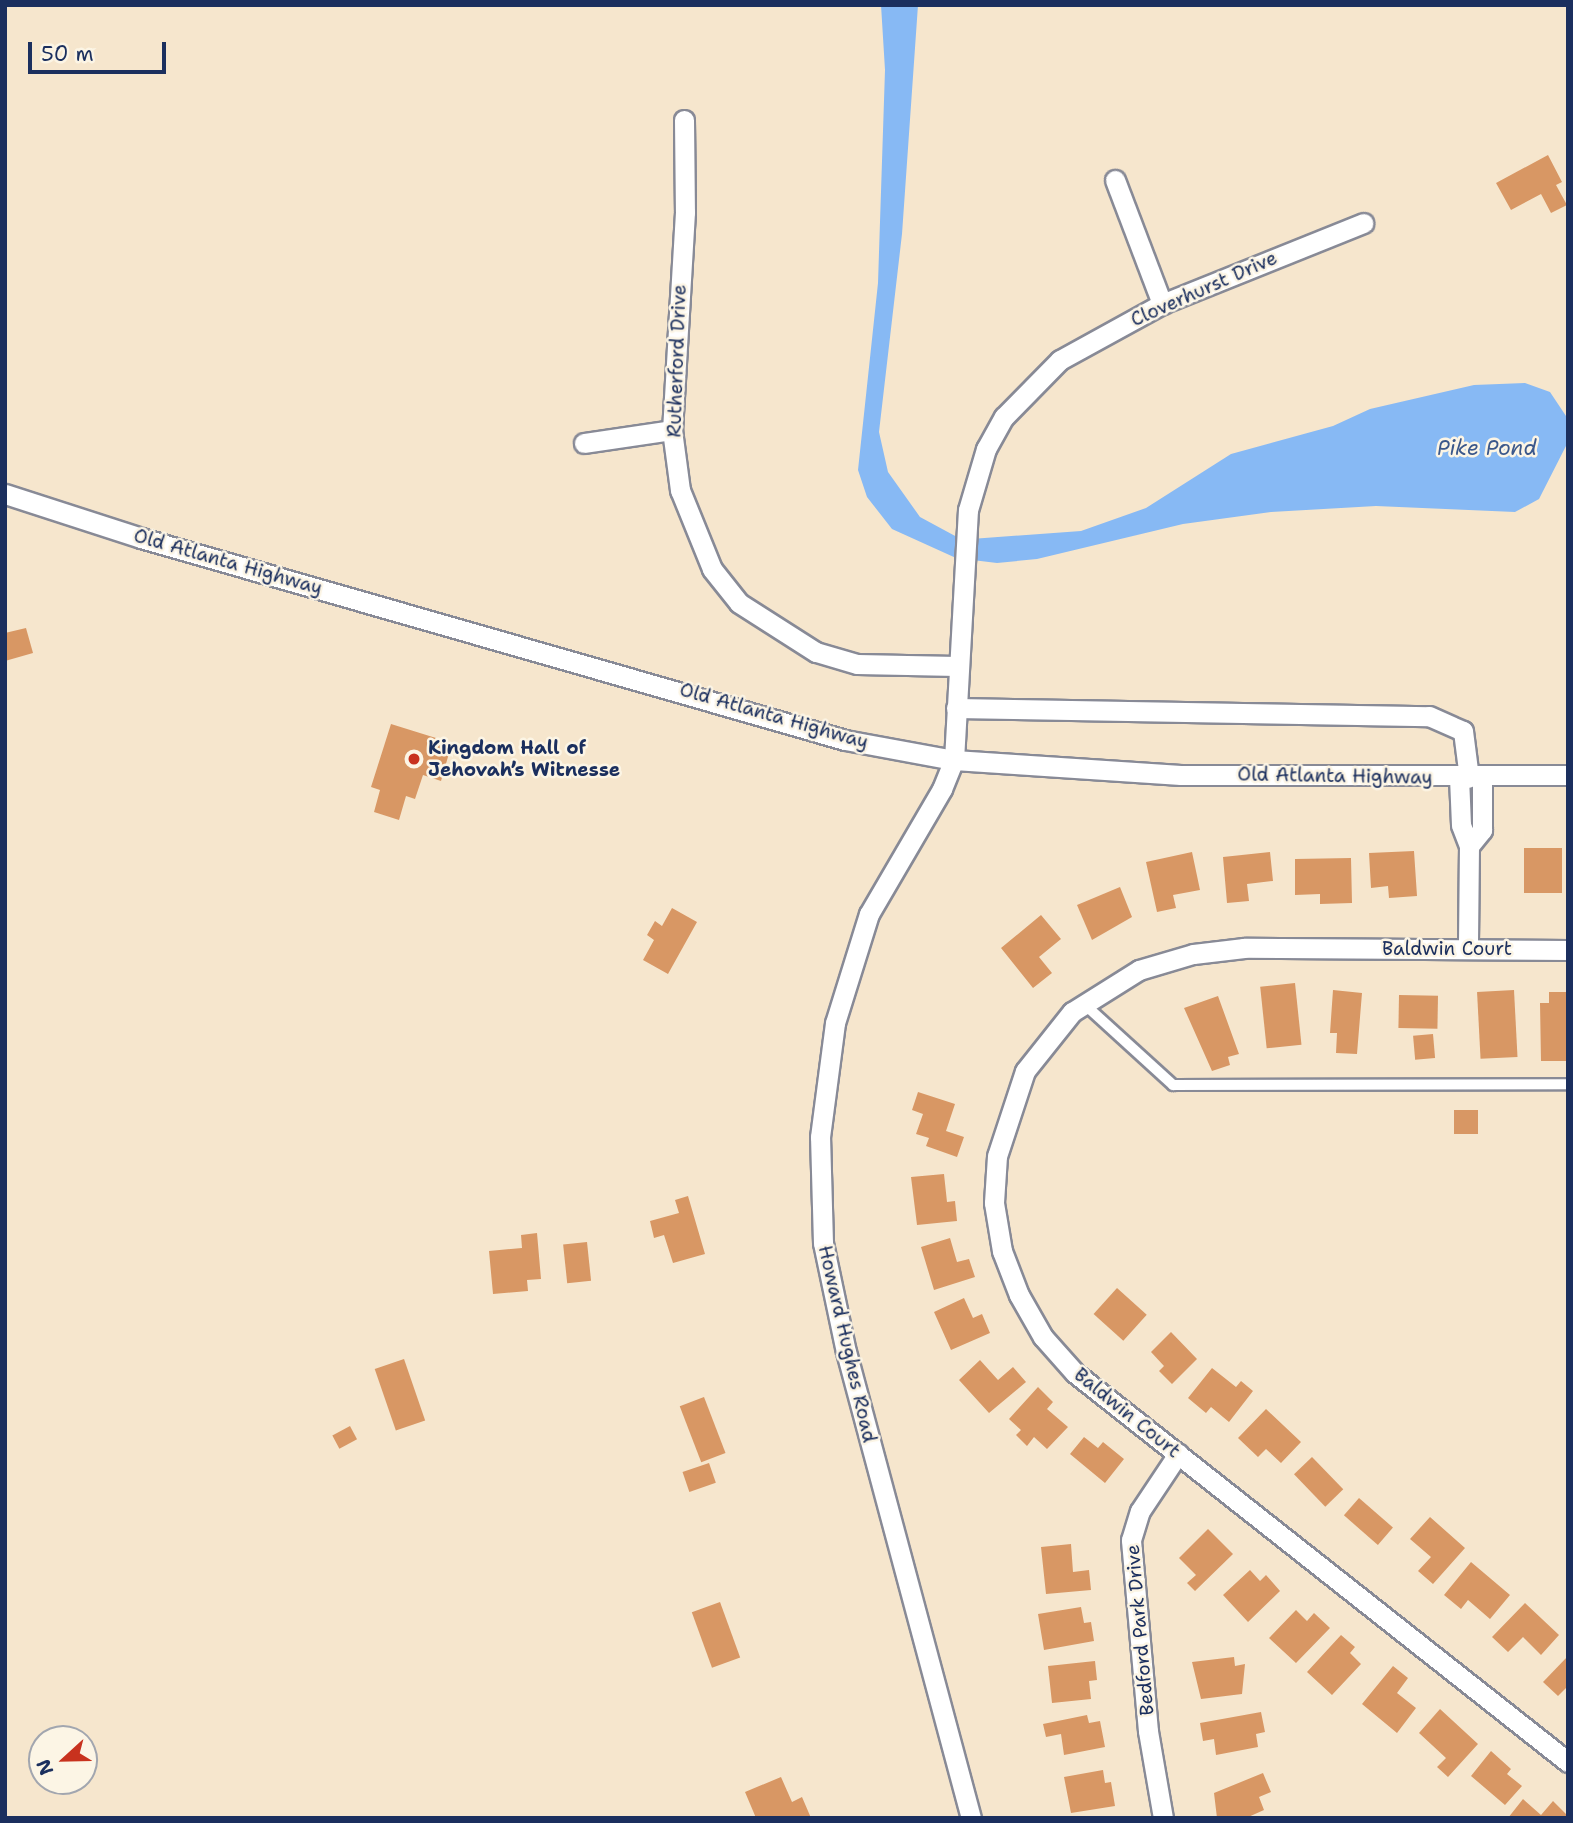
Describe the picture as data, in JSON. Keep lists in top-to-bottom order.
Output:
{
  "streets": {
    "street": [
      "Cloverhurst Drive",
      "Rutherford Drive",
      "Old Atlanta Highway",
      "Baldwin Court",
      "Howard Hughes Road",
      "Bedford Park Drive"
    ]
  },
  "crossings": [
    ["Cloverhurst Drive", "Rutherford Drive"],
    ["Cloverhurst Drive", "Old Atlanta Highway"],
    ["Cloverhurst Drive", "Howard Hughes Road"],
    ["Old Atlanta Highway", "Howard Hughes Road"],
    ["Baldwin Court", "Bedford Park Drive"]
  ],
  "water": ["Pike Pond"],
  "places": ["Kingdom Hall of Jehovah’s Witnesse"],
  "scale_bar": "50 m",
  "north": "left"
}
